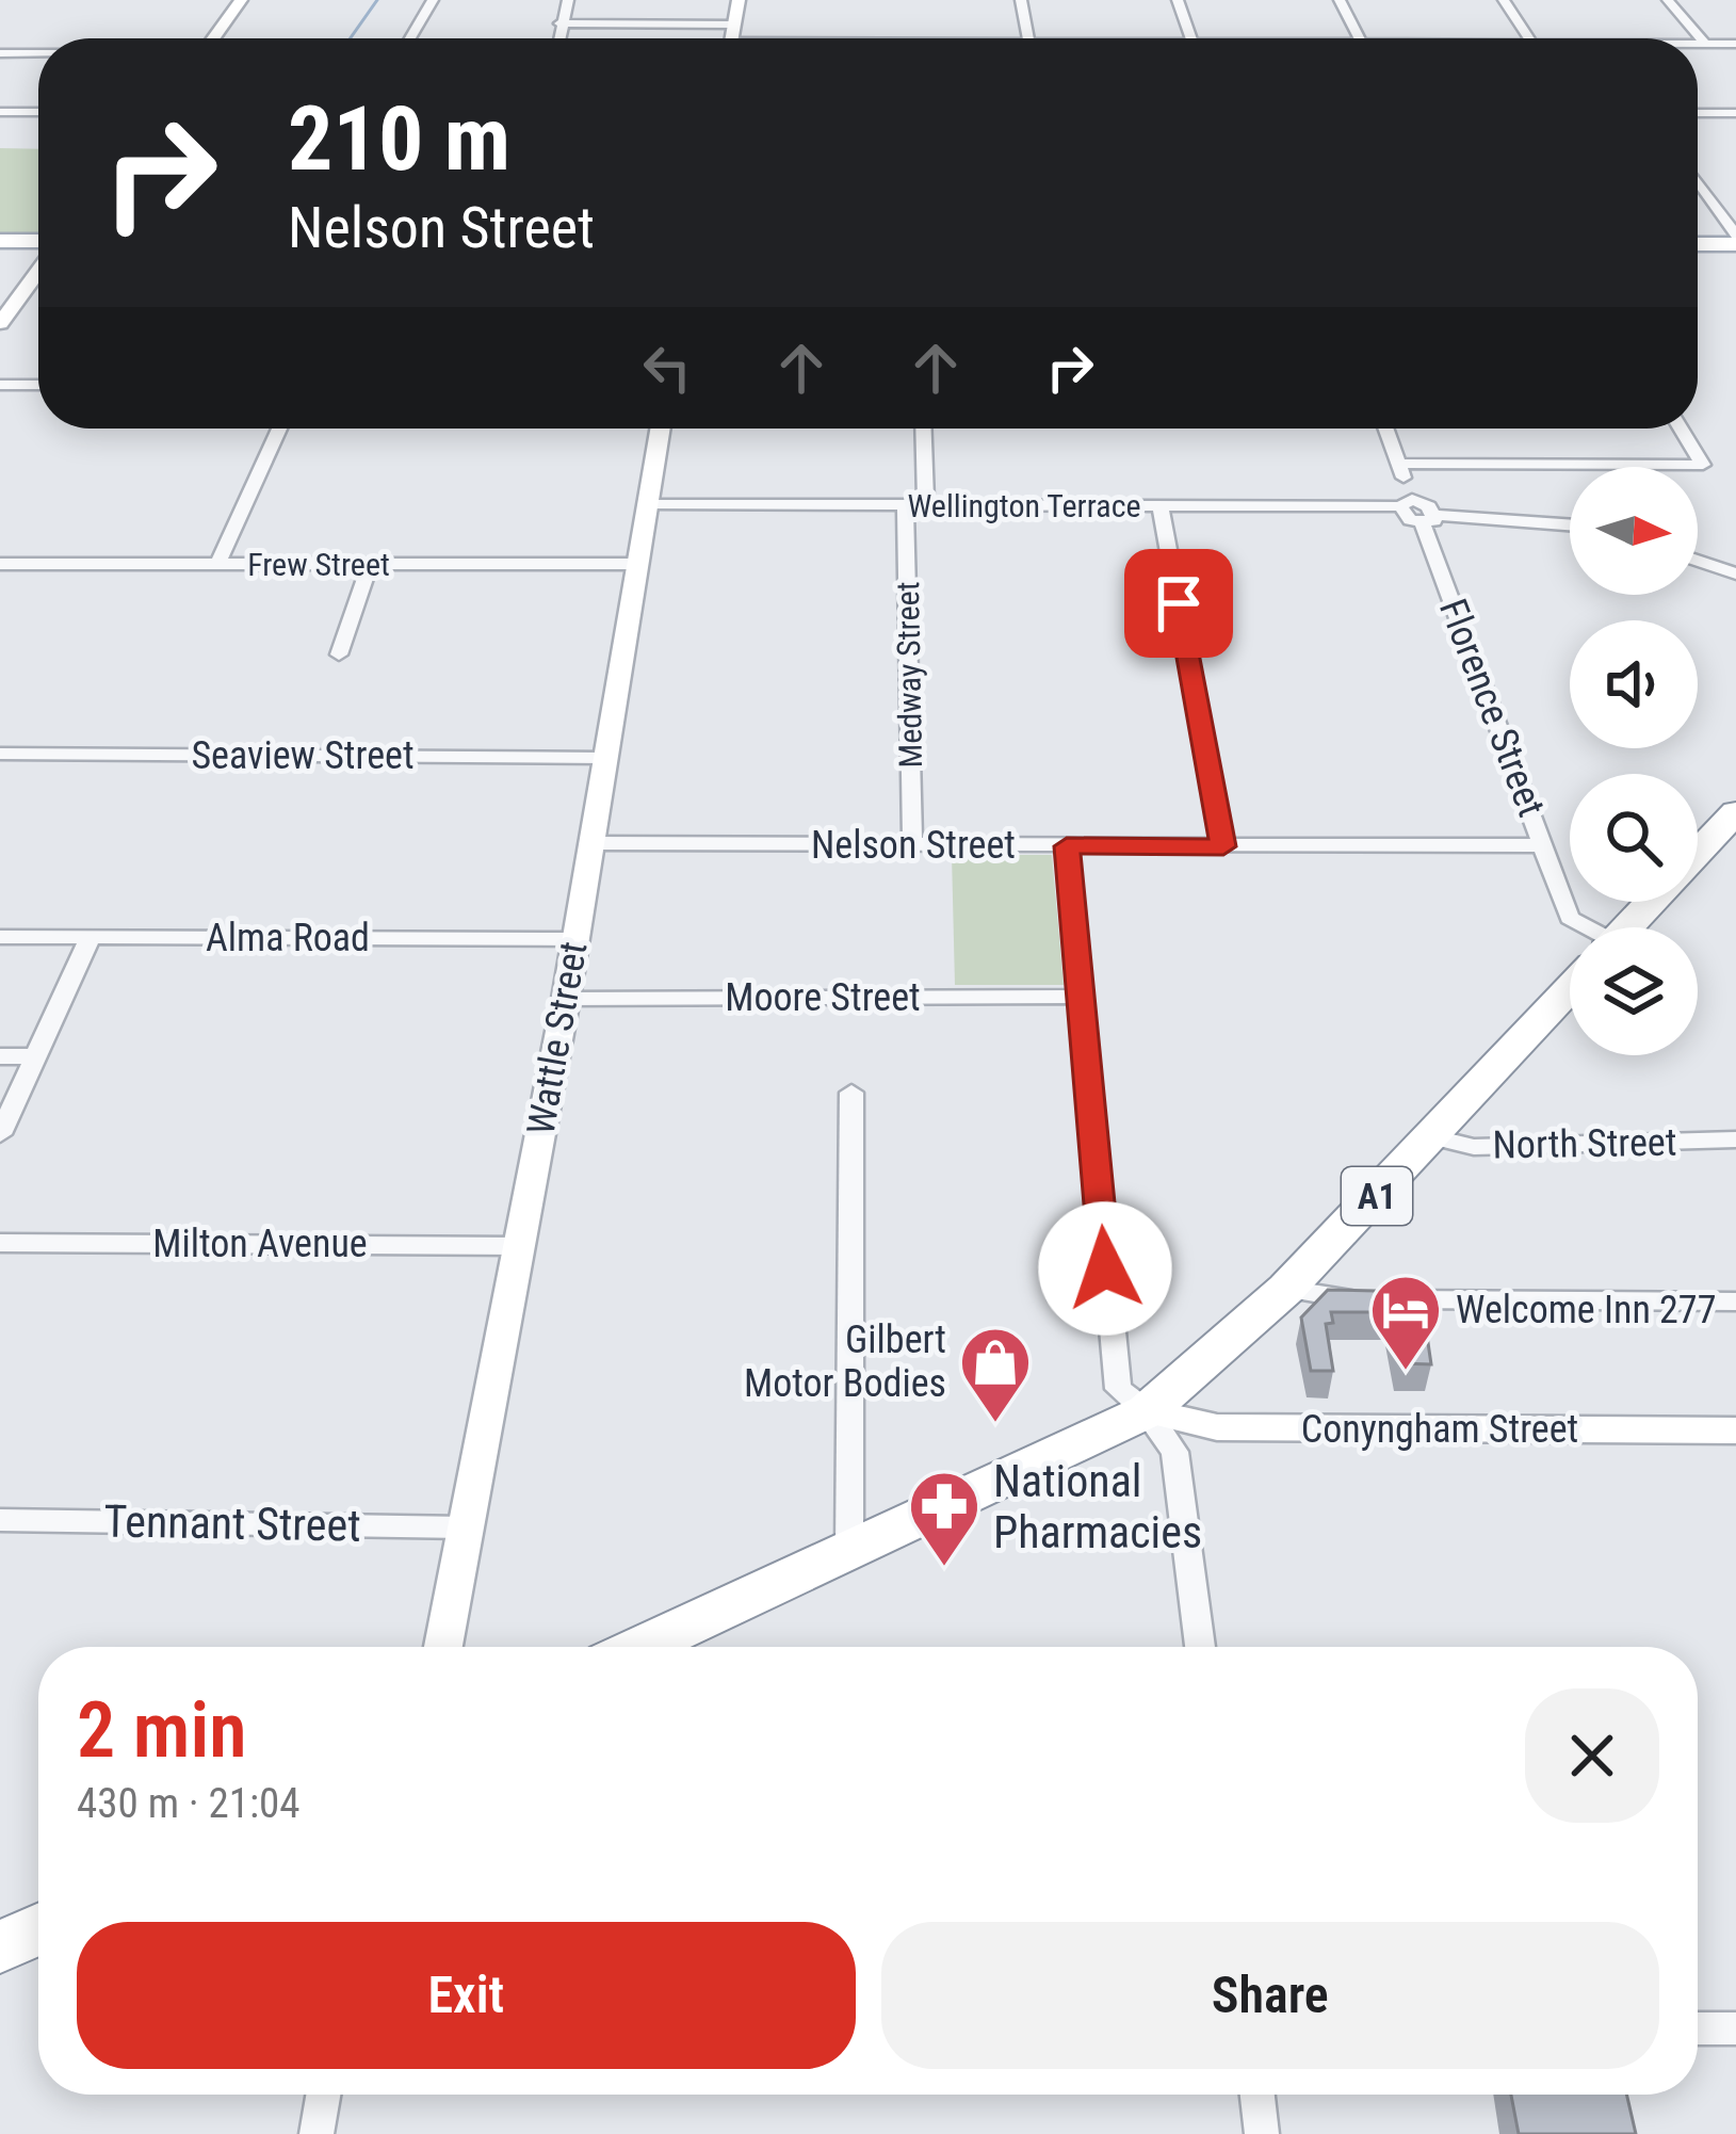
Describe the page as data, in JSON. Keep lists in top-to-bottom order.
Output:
{
  "streets": {
    "highway": ["A1"],
    "street": [
      "Wellington Terrace",
      "Frew Street",
      "Medway Street",
      "Florence Street",
      "Seaview Street",
      "Nelson Street",
      "Alma Road",
      "Moore Street",
      "Wattle Street",
      "North Street",
      "Milton Avenue",
      "Conyngham Street",
      "Tennant Street"
    ]
  },
  "crossings": [
    ["Wellington Terrace", "Medway Street"],
    ["Wellington Terrace", "Wattle Street"],
    ["Frew Street", "Wattle Street"],
    ["Medway Street", "Nelson Street"],
    ["Florence Street", "Nelson Street"],
    ["Seaview Street", "Wattle Street"],
    ["Nelson Street", "Wattle Street"],
    ["Alma Road", "Wattle Street"],
    ["Moore Street", "Wattle Street"],
    ["Wattle Street", "Milton Avenue"],
    ["Wattle Street", "Tennant Street"],
    ["North Street", "A1"],
    ["A1", "Conyngham Street"]
  ],
  "places": {
    "hotel": ["Welcome Inn 277"],
    "shop": ["Gilbert Motor Bodies"],
    "pharmacy": ["National Pharmacies"]
  },
  "north": "right",
  "page": {
    "turn": ["210 m", "Nelson Street"],
    "heading": ["2 min", "430 m · 21:04"],
    "buttons": ["Exit", "Share"]
  }
}
